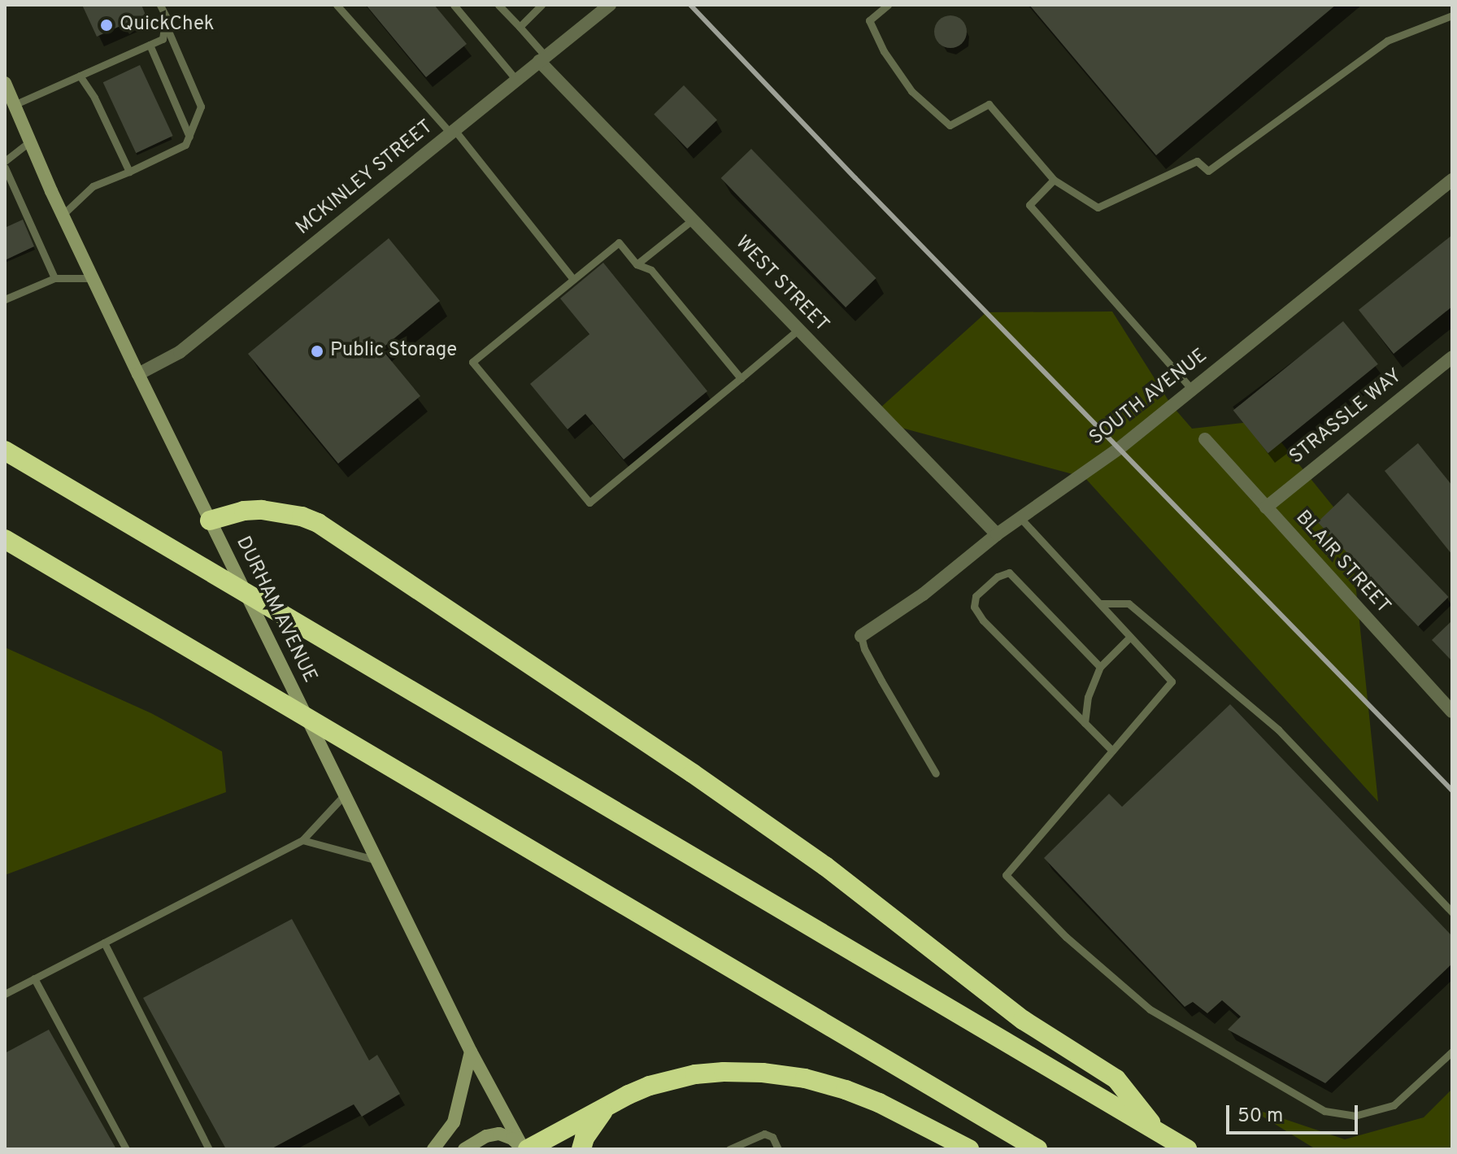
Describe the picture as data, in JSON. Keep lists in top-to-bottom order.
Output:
{
  "streets": {
    "main road": ["DURHAM AVENUE"],
    "street": [
      "MCKINLEY STREET",
      "WEST STREET",
      "SOUTH AVENUE",
      "STRASSLE WAY",
      "BLAIR STREET"
    ]
  },
  "crossings": [
    ["MCKINLEY STREET", "WEST STREET"],
    ["MCKINLEY STREET", "DURHAM AVENUE"],
    ["WEST STREET", "SOUTH AVENUE"],
    ["STRASSLE WAY", "BLAIR STREET"]
  ],
  "places": ["QuickChek", "Public Storage"],
  "scale_bar": "50 m"
}
